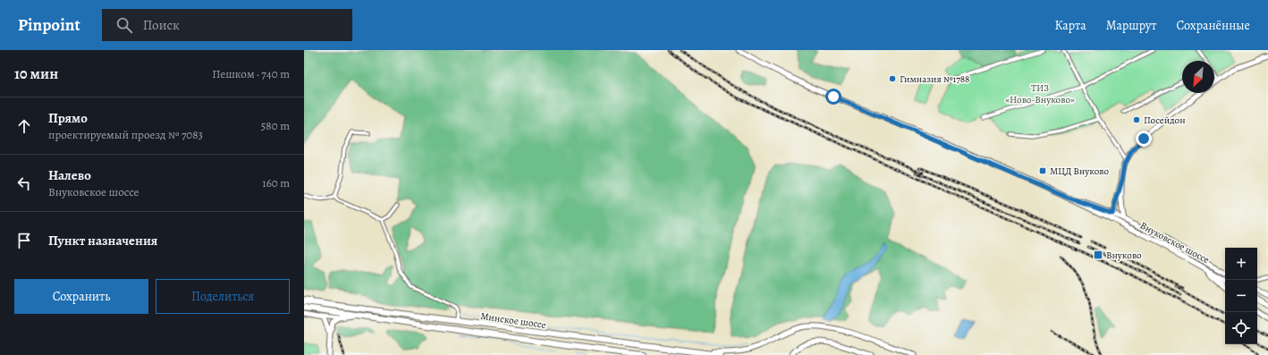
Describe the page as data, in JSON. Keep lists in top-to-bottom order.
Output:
{
  "streets": {
    "highway": ["Минское шоссе"],
    "main road": ["Внуковское шоссе"]
  },
  "parks": ["ТИЗ «Ново-Внуково»"],
  "places": {
    "other": ["Гимназия №1788", "Посейдон"],
    "transit": ["МЦД Внуково", "Внуково"]
  },
  "north": "bottom left",
  "page": {
    "header": "Pinpoint",
    "search": "Поиск",
    "nav": ["Карта", "Маршрут", "Сохранённые"],
    "heading": ["10 мин", "Пешком · 740 m"],
    "list": [
      ["Прямо", "проектируемый проезд № 7083", "580 m"],
      ["Налево", "Внуковское шоссе", "160 m"],
      "Пункт назначения"
    ],
    "map_buttons": ["+", "−"],
    "buttons": ["Сохранить", "Поделиться"]
  }
}
